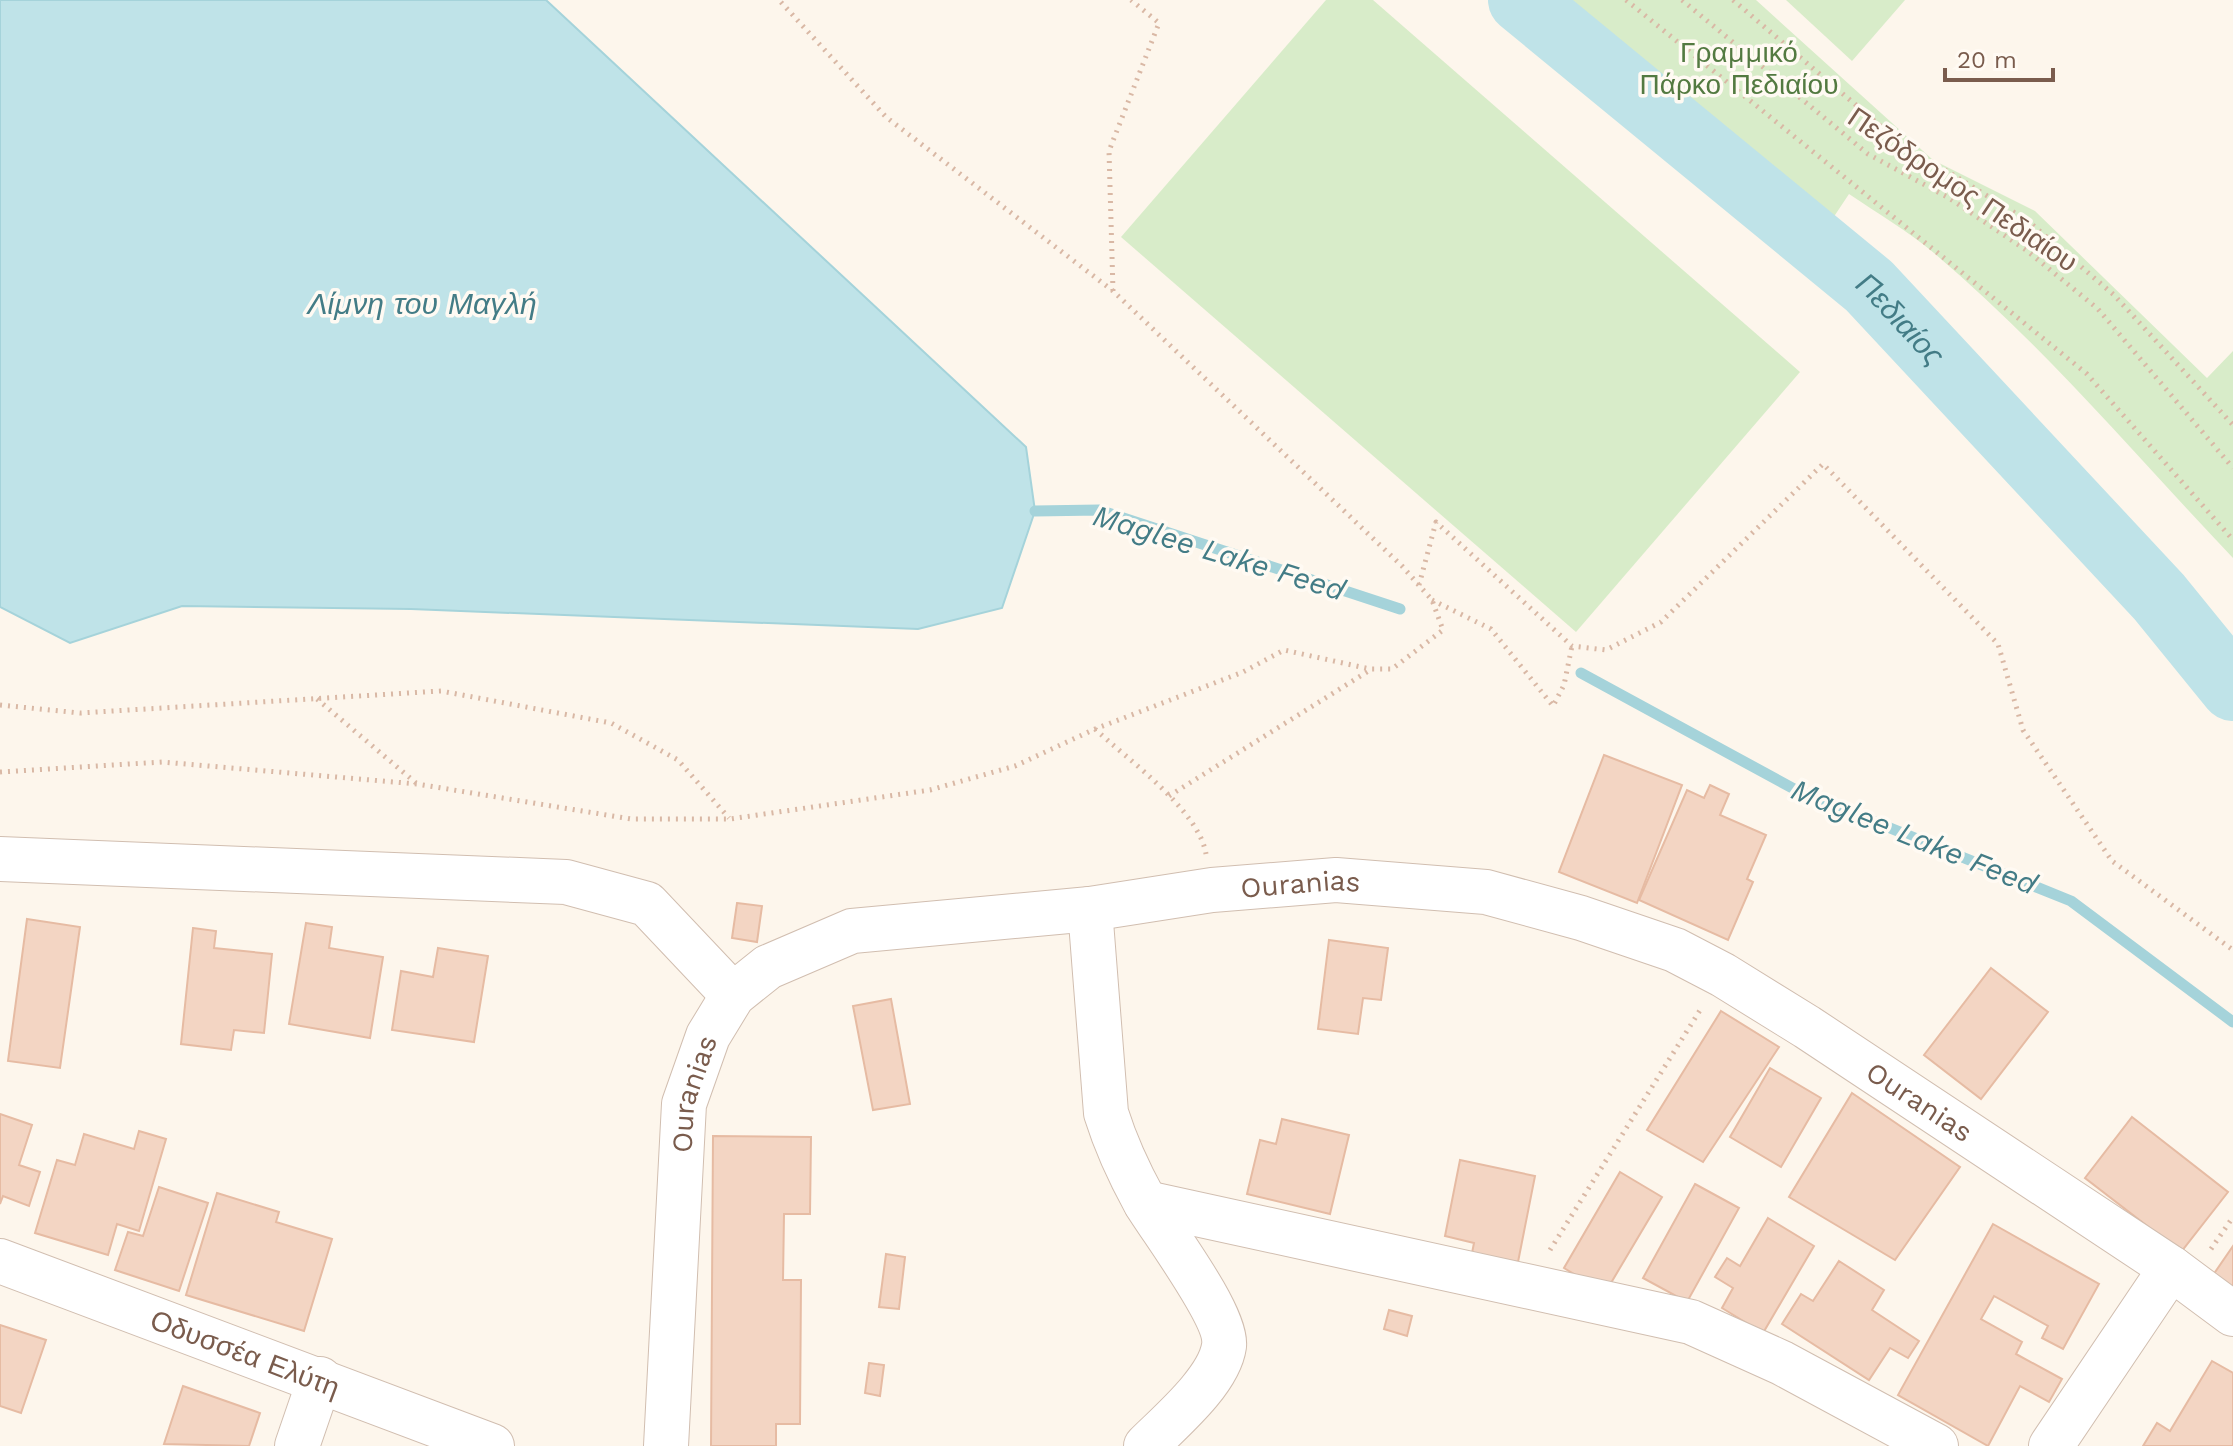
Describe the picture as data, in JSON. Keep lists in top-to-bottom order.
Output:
{
  "streets": {
    "street": ["Ouranias", "Οδυσσέα Ελύτη"],
    "path": ["Πεζόδρομος Πεδιαίου"]
  },
  "water": ["Λίμνη του Μαγλή", "Πεδιαίος", "Maglee Lake Feed"],
  "parks": ["Γραμμικό Πάρκο Πεδιαίου"],
  "scale_bar": "20 m"
}
